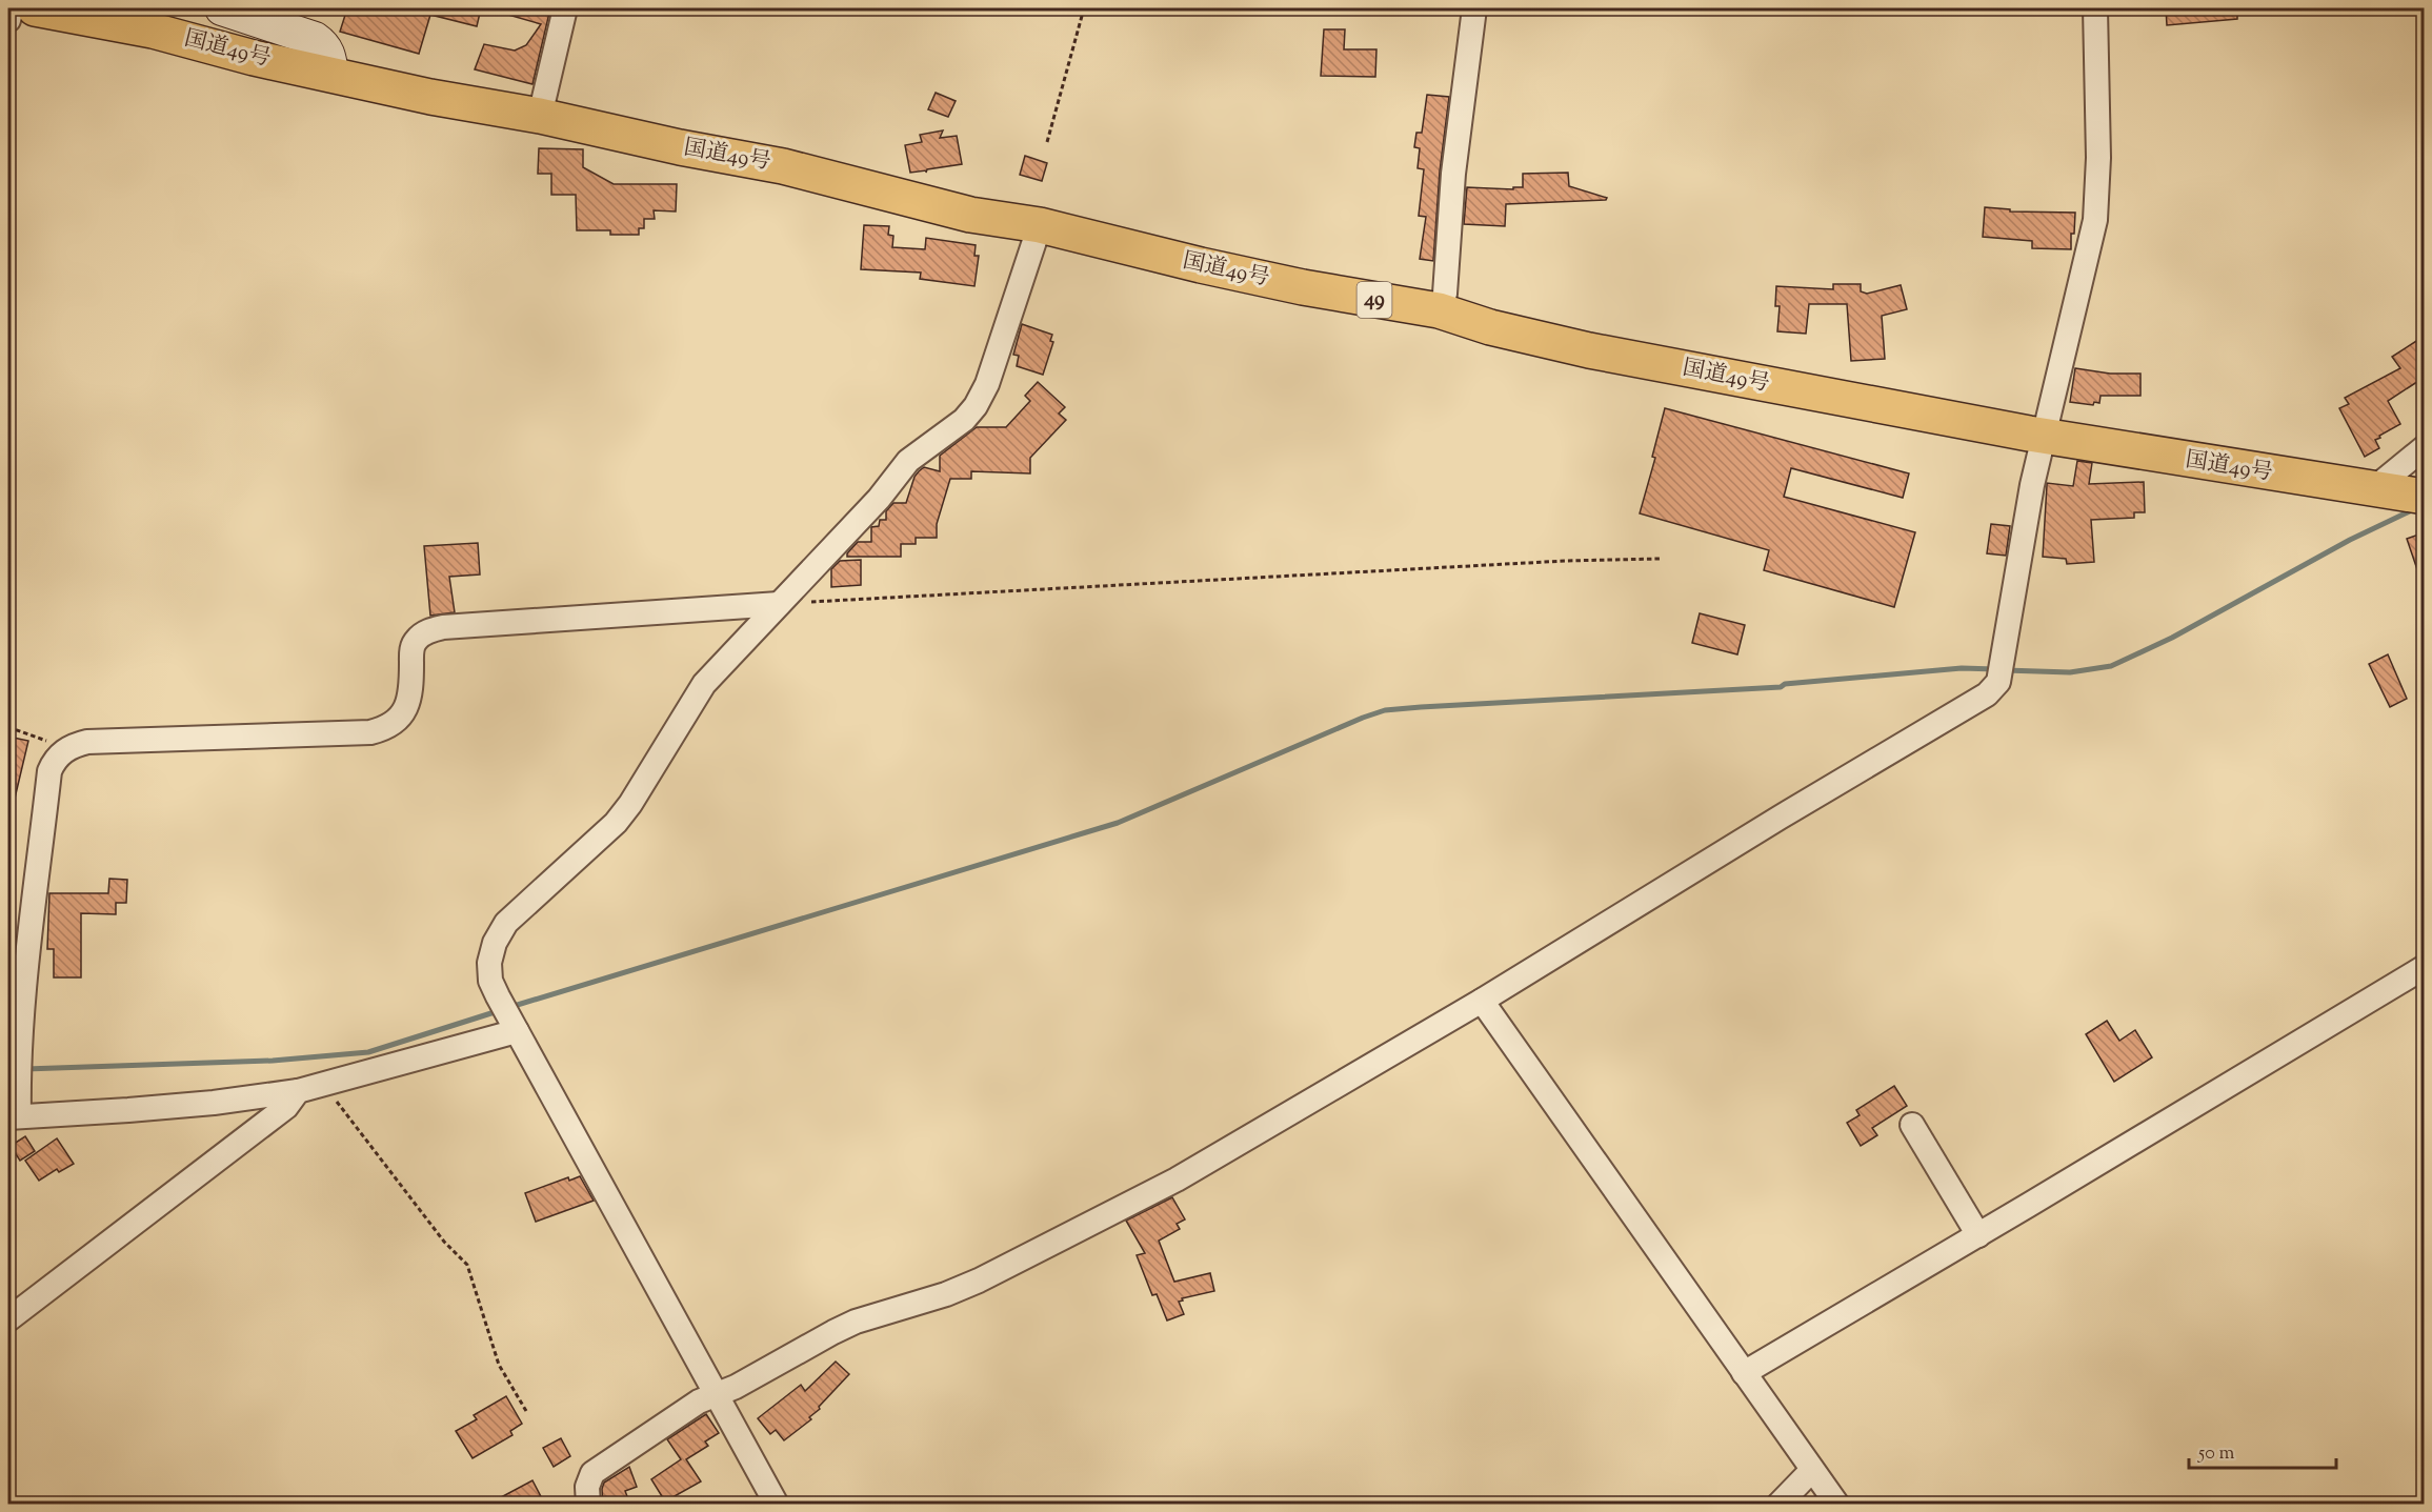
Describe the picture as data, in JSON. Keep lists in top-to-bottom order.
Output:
{
  "streets": {
    "highway": ["国道49号", "49"]
  },
  "scale_bar": "50 m"
}
